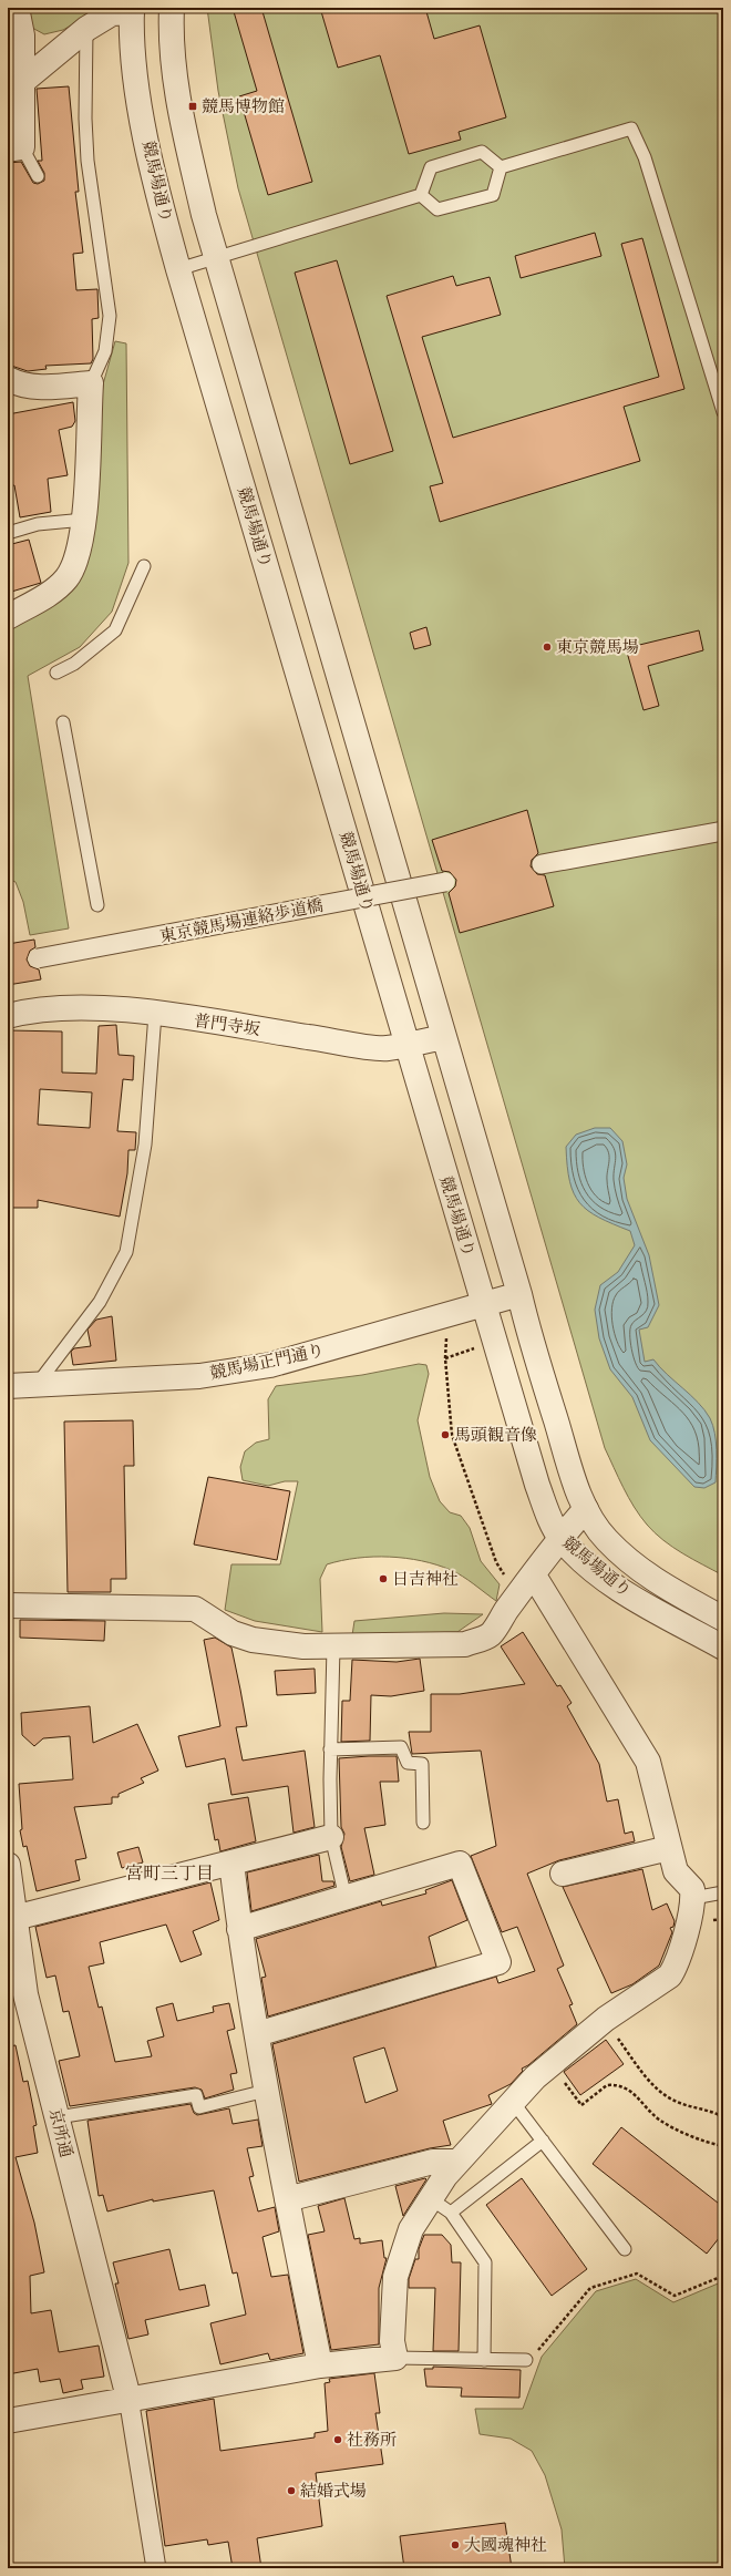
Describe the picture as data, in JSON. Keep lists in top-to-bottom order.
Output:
{
  "streets": {
    "street": [
      "競馬場通り",
      "東京競馬場連絡歩道橋",
      "普門寺坂",
      "競馬場正門通り",
      "京所通"
    ]
  },
  "crossings": [
    ["競馬場通り", "普門寺坂"],
    ["競馬場通り", "競馬場正門通り"]
  ],
  "districts": ["宮町三丁目"],
  "places": {
    "transit": ["競馬博物館"],
    "other": [
      "東京競馬場",
      "馬頭観音像",
      "日吉神社",
      "社務所",
      "結婚式場",
      "大國魂神社"
    ]
  }
}
